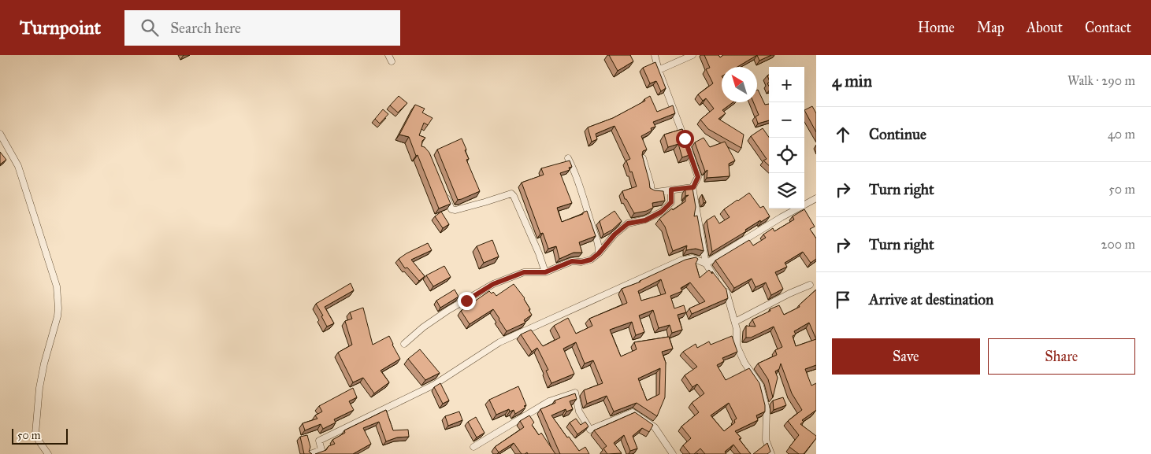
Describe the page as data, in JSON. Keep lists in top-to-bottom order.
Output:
{
  "scale_bar": "50 m",
  "north": "top left",
  "page": {
    "header": "Turnpoint",
    "search": "Search here",
    "nav": [
      "Home",
      "Map",
      "About",
      "Contact"
    ],
    "heading": ["4 min", "Walk · 290 m"],
    "map_buttons": ["+", "−"],
    "list": [
      ["Continue", "40 m"],
      ["Turn right", "50 m"],
      ["Turn right", "200 m"],
      "Arrive at destination"
    ],
    "buttons": ["Save", "Share"],
    "scale": "50 m"
  }
}
